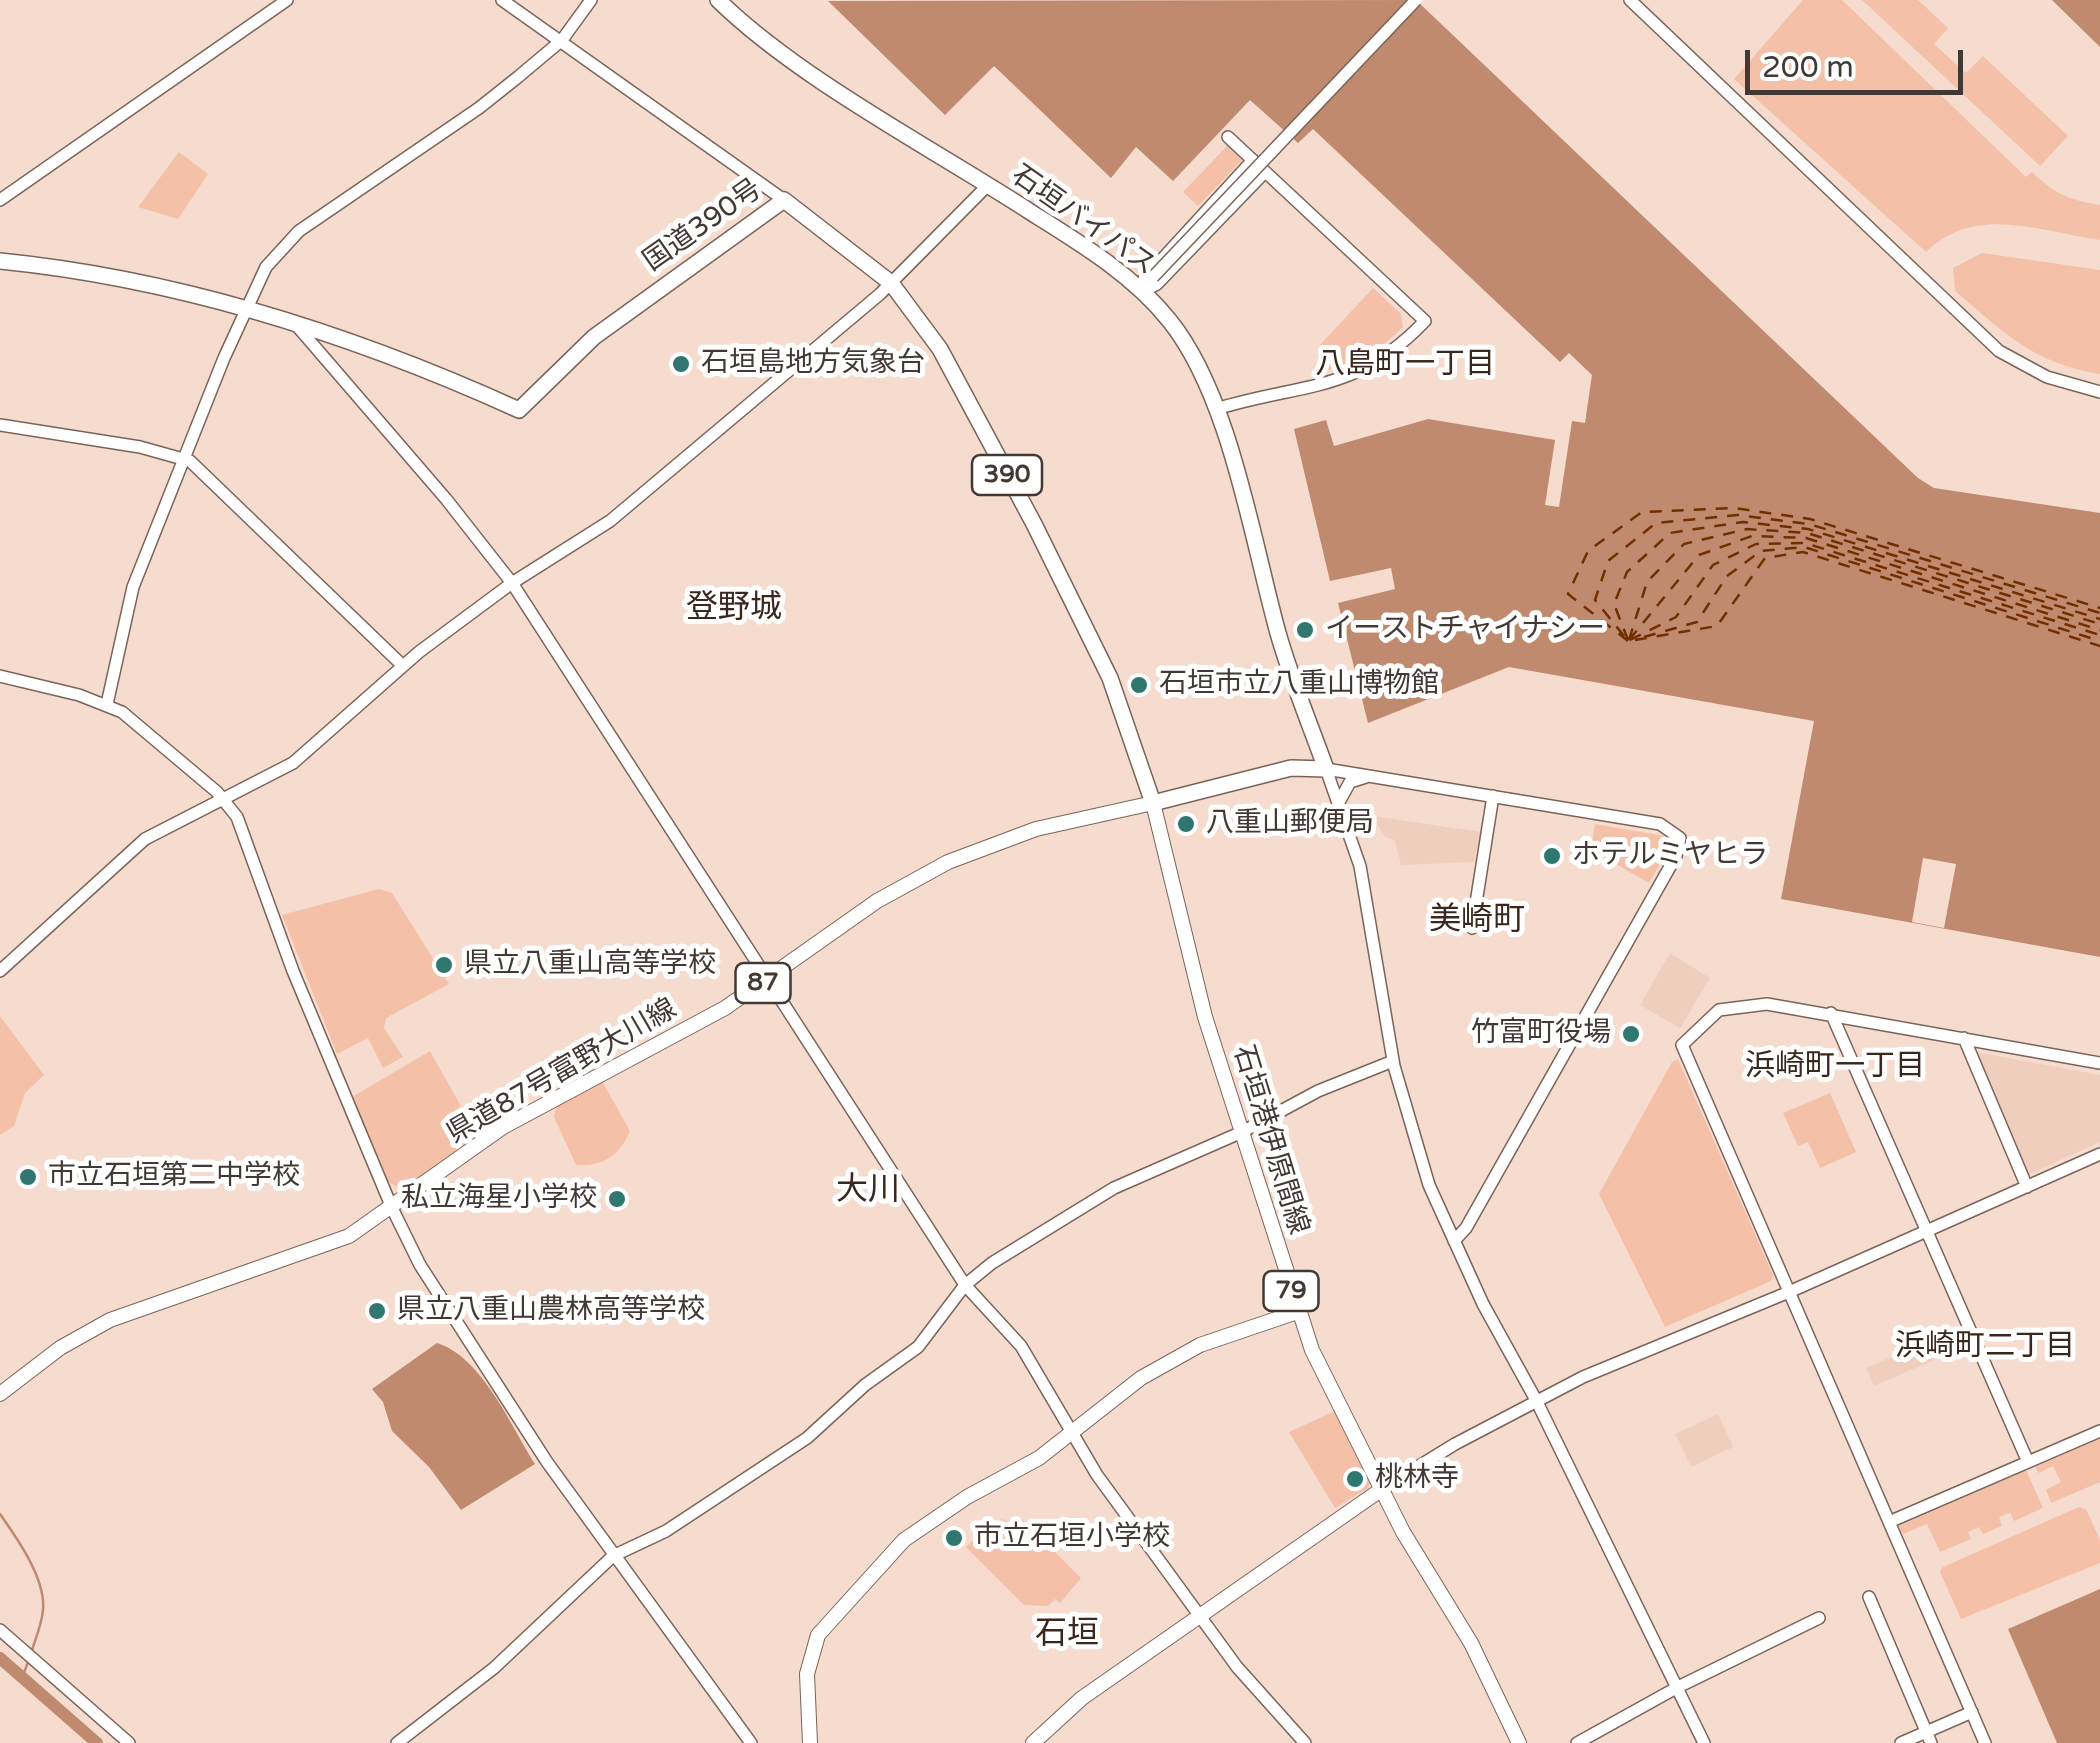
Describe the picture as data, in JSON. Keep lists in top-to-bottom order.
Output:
{
  "streets": {
    "highway": ["石垣バイパス", "国道390号", "390"],
    "main road": [
      "87",
      "県道87号富野大川線",
      "石垣港伊原間線",
      "79"
    ]
  },
  "crossings": [
    ["国道390号", "県道87号富野大川線"],
    ["国道390号", "石垣港伊原間線"],
    ["県道87号富野大川線", "石垣港伊原間線"]
  ],
  "districts": [
    "八島町一丁目",
    "登野城",
    "美崎町",
    "浜崎町一丁目",
    "大川",
    "浜崎町二丁目",
    "石垣"
  ],
  "places": [
    "石垣島地方気象台",
    "イーストチャイナシー",
    "石垣市立八重山博物館",
    "八重山郵便局",
    "ホテルミヤヒラ",
    "県立八重山高等学校",
    "竹富町役場",
    "市立石垣第二中学校",
    "私立海星小学校",
    "県立八重山農林高等学校",
    "桃林寺",
    "市立石垣小学校"
  ],
  "scale_bar": "200 m"
}
